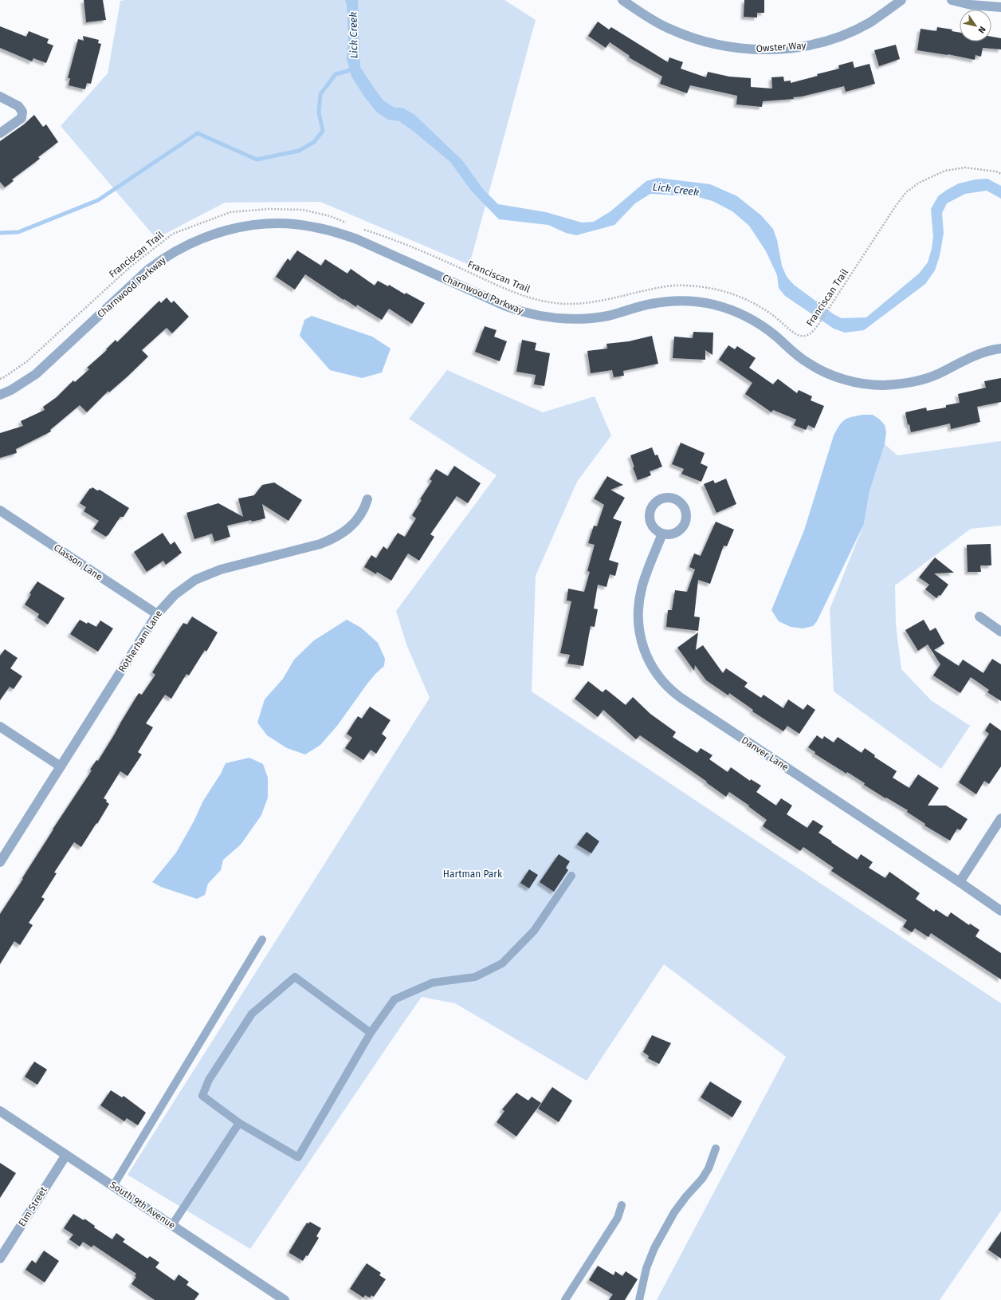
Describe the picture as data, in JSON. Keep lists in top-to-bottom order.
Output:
{
  "streets": {
    "street": [
      "Owster Way",
      "Charnwood Parkway",
      "Classon Lane",
      "Rotherham Lane",
      "Danver Lane",
      "South 9th Avenue",
      "Elm Street"
    ],
    "path": ["Franciscan Trail"]
  },
  "crossings": [
    ["Classon Lane", "Rotherham Lane"],
    ["South 9th Avenue", "Elm Street"]
  ],
  "water": ["Lick Creek"],
  "parks": ["Hartman Park"],
  "north": "bottom right"
}
